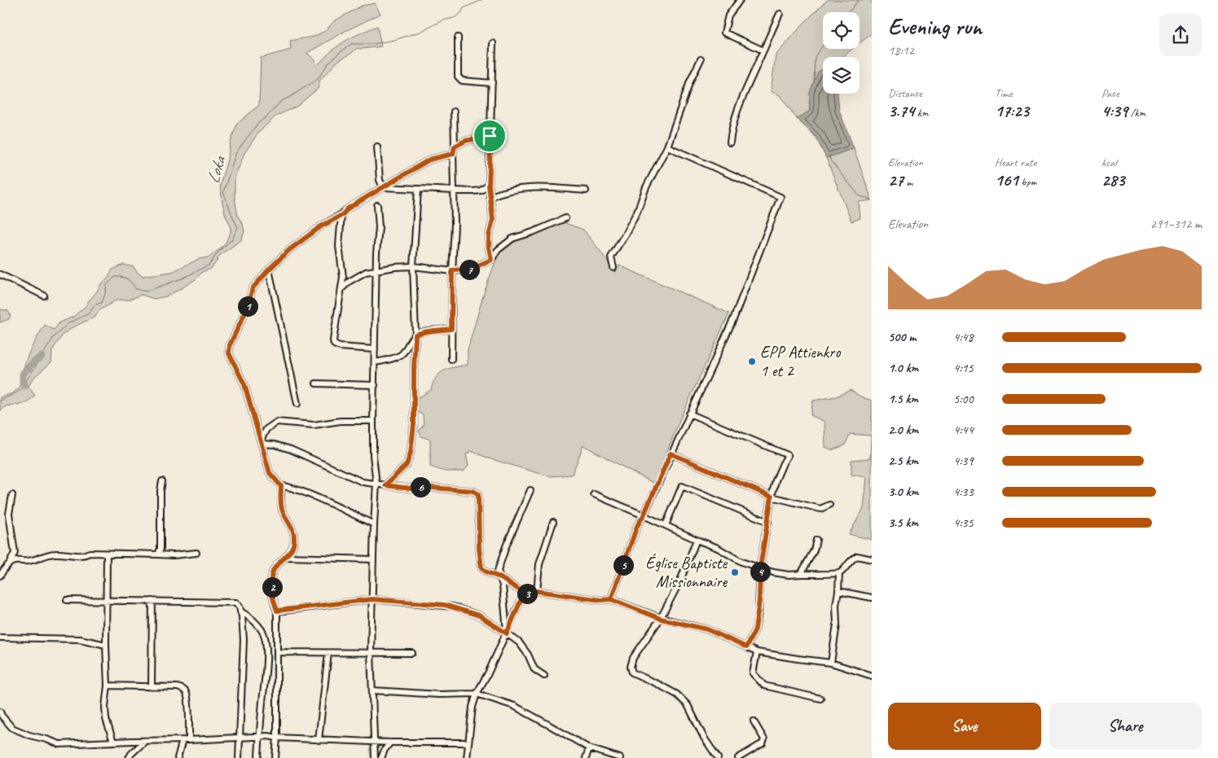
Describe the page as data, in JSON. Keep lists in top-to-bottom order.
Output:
{
  "water": ["Loka"],
  "places": ["EPP Attienkro 1 et 2", "Église Baptiste Missionnaire"],
  "page": {
    "heading": ["Evening run", "18:12"],
    "stats": [
      ["Distance", "3.74 km"],
      ["Time", "17:23"],
      ["Pace", "4:39 /km"],
      ["Elevation", "27 m"],
      ["Heart rate", "161 bpm"],
      ["kcal", "283"]
    ],
    "chart": ["Elevation", "291–312 m"],
    "pins": [
      "7",
      "1",
      "6",
      "5",
      "4",
      "2",
      "3"
    ],
    "list": [
      {
        "name": "500 m",
        "note": "4:48"
      },
      {
        "name": "1.0 km",
        "note": "4:15"
      },
      {
        "name": "1.5 km",
        "note": "5:00"
      },
      {
        "name": "2.0 km",
        "note": "4:44"
      },
      {
        "name": "2.5 km",
        "note": "4:39"
      },
      {
        "name": "3.0 km",
        "note": "4:33"
      },
      {
        "name": "3.5 km",
        "note": "4:35"
      }
    ],
    "buttons": ["Save", "Share"]
  }
}
